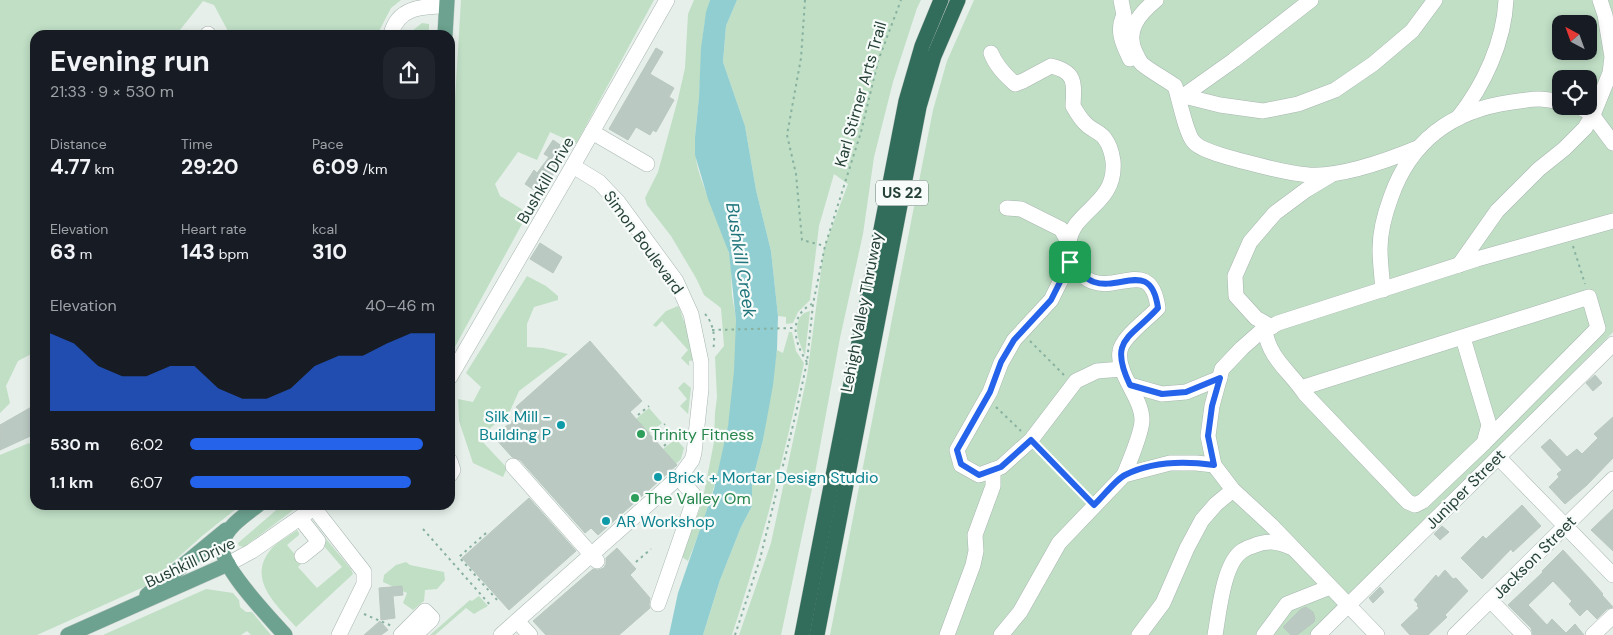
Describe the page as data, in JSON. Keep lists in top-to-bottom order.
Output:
{
  "streets": {
    "highway": ["US 22", "Lehigh Valley Thruway"],
    "main road": ["Bushkill Drive"],
    "street": ["Simon Boulevard", "Juniper Street", "Jackson Street"],
    "path": ["Karl Stirner Arts Trail"]
  },
  "crossings": [
    ["Bushkill Drive", "Simon Boulevard"]
  ],
  "water": ["Bushkill Creek"],
  "places": [
    "Silk Mill - Building P",
    "Trinity Fitness",
    "Brick + Mortar Design Studio",
    "The Valley Om",
    "AR Workshop"
  ],
  "north": "top left",
  "page": {
    "heading": ["Evening run", "21:33 · 9 × 530 m"],
    "stats": [
      ["Distance", "4.77 km"],
      ["Time", "29:20"],
      ["Pace", "6:09 /km"],
      ["Elevation", "63 m"],
      ["Heart rate", "143 bpm"],
      ["kcal", "310"]
    ],
    "chart": ["Elevation", "40–46 m"],
    "list": [
      {
        "name": "530 m",
        "note": "6:02"
      },
      {
        "name": "1.1 km",
        "note": "6:07"
      }
    ]
  }
}
